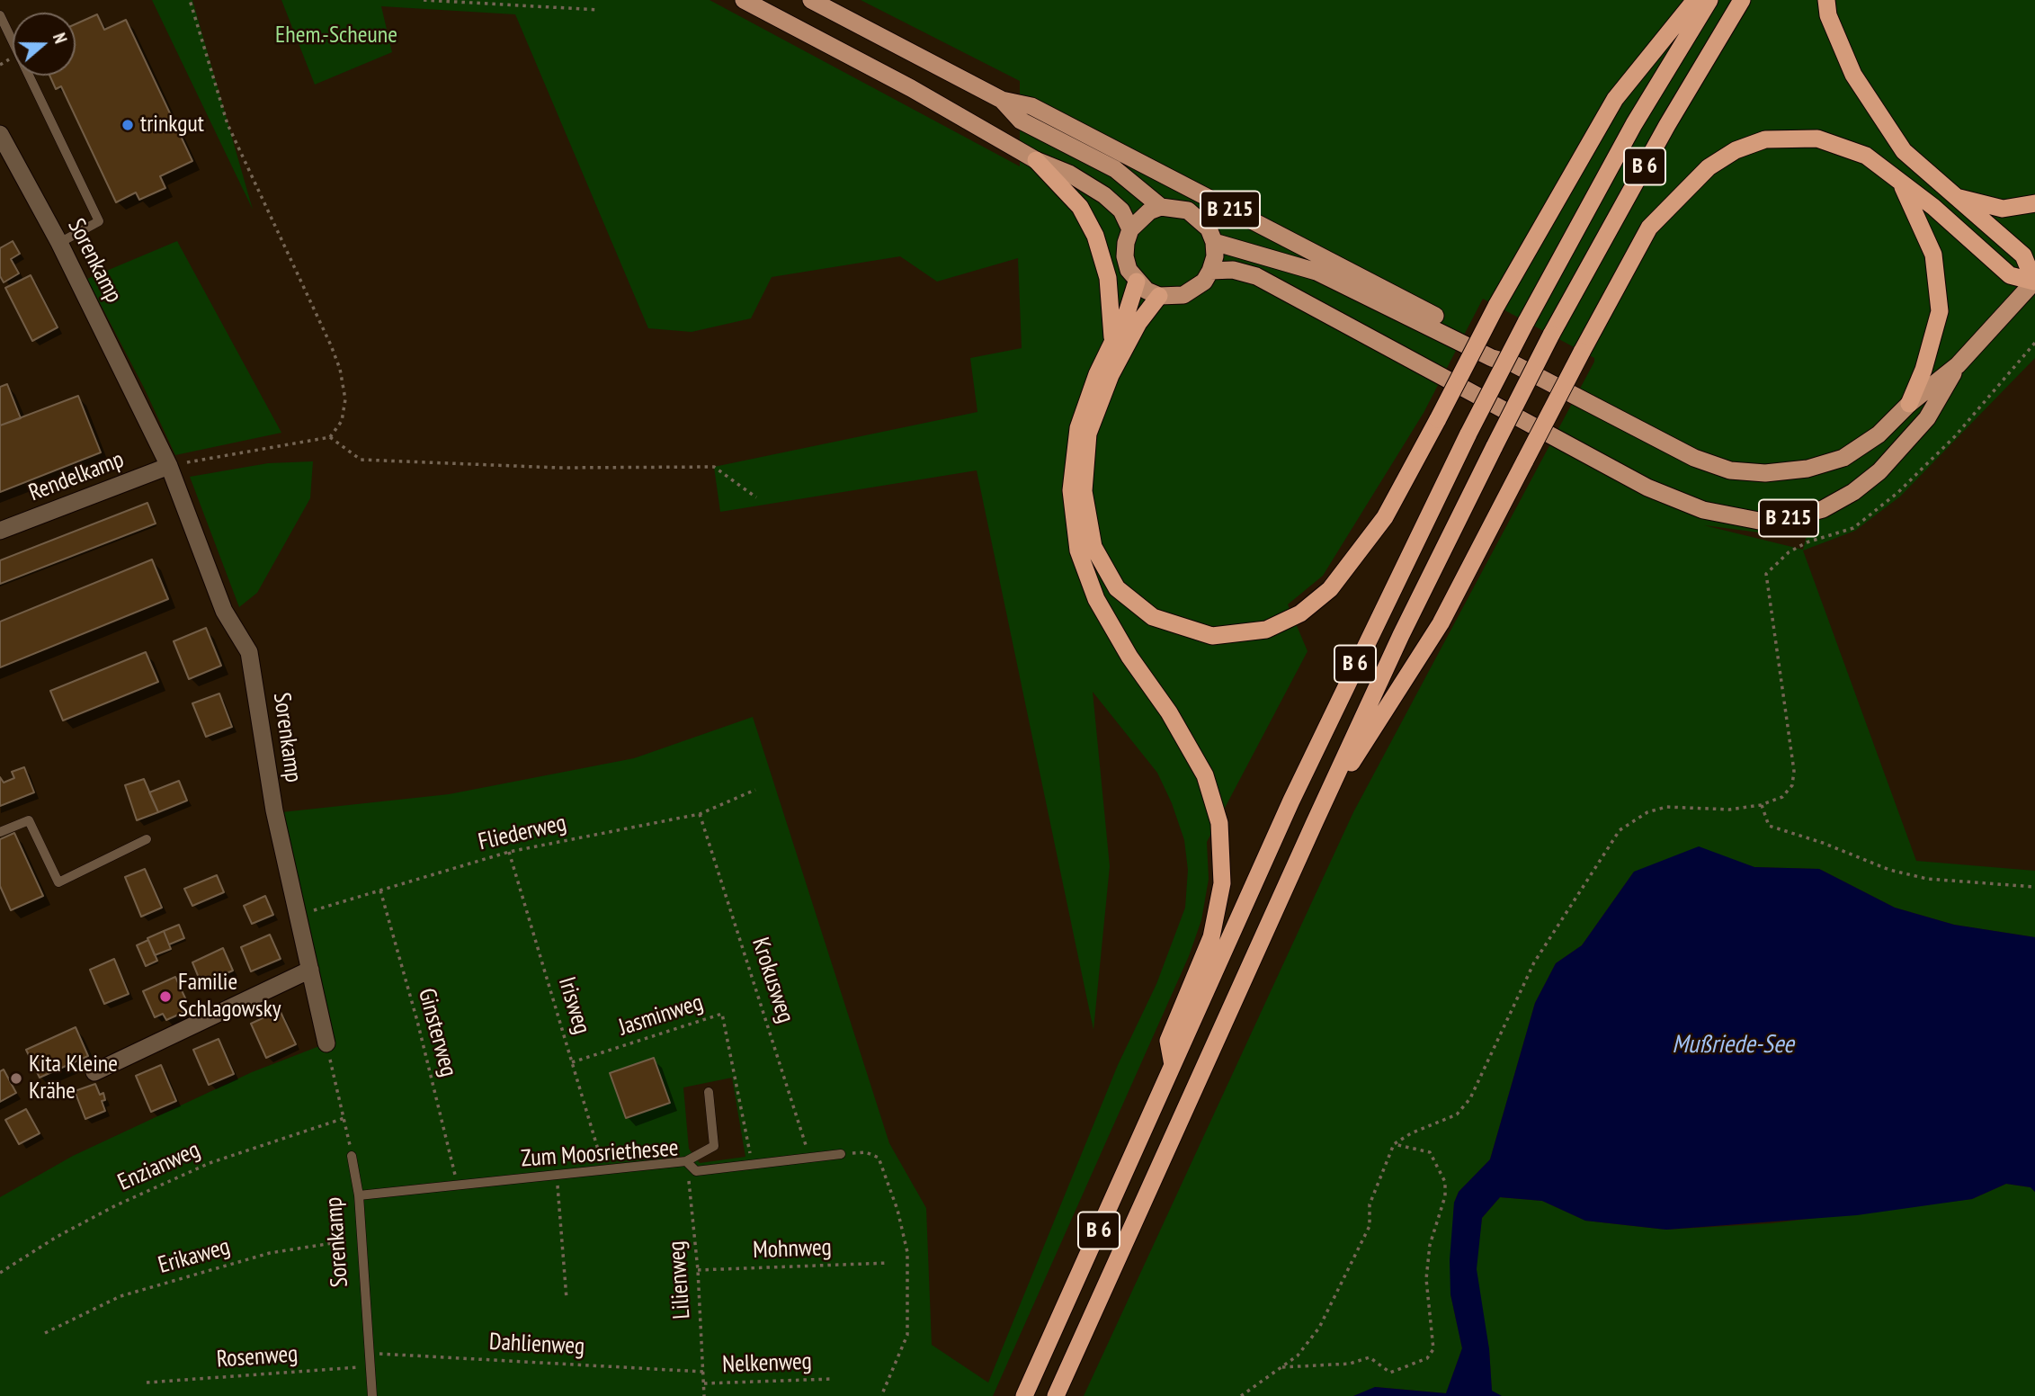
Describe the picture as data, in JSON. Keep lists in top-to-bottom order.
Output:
{
  "streets": {
    "highway": ["B 6"],
    "main road": ["B 215"],
    "street": ["Sorenkamp", "Rendelkamp"],
    "lane": ["Zum Moosriethesee"],
    "path": [
      "Fliederweg",
      "Krokusweg",
      "Irisweg",
      "Jasminweg",
      "Ginsterweg",
      "Enzianweg",
      "Mohnweg",
      "Erikaweg",
      "Lilienweg",
      "Dahlienweg",
      "Rosenweg",
      "Nelkenweg"
    ]
  },
  "crossings": [
    ["Sorenkamp", "Rendelkamp"],
    ["Sorenkamp", "Fliederweg"],
    ["Sorenkamp", "Zum Moosriethesee"],
    ["Sorenkamp", "Erikaweg"],
    ["Sorenkamp", "Dahlienweg"],
    ["Sorenkamp", "Rosenweg"],
    ["Fliederweg", "Krokusweg"],
    ["Fliederweg", "Irisweg"],
    ["Fliederweg", "Ginsterweg"],
    ["Krokusweg", "Zum Moosriethesee"],
    ["Irisweg", "Jasminweg"],
    ["Irisweg", "Zum Moosriethesee"],
    ["Jasminweg", "Zum Moosriethesee"],
    ["Ginsterweg", "Zum Moosriethesee"],
    ["Zum Moosriethesee", "Lilienweg"],
    ["Mohnweg", "Lilienweg"],
    ["Lilienweg", "Dahlienweg"],
    ["Lilienweg", "Nelkenweg"]
  ],
  "water": ["Mußriede-See"],
  "parks": ["Ehem.-Scheune"],
  "places": ["trinkgut", "Familie Schlagowsky", "Kita Kleine Krähe"],
  "north": "right"
}
